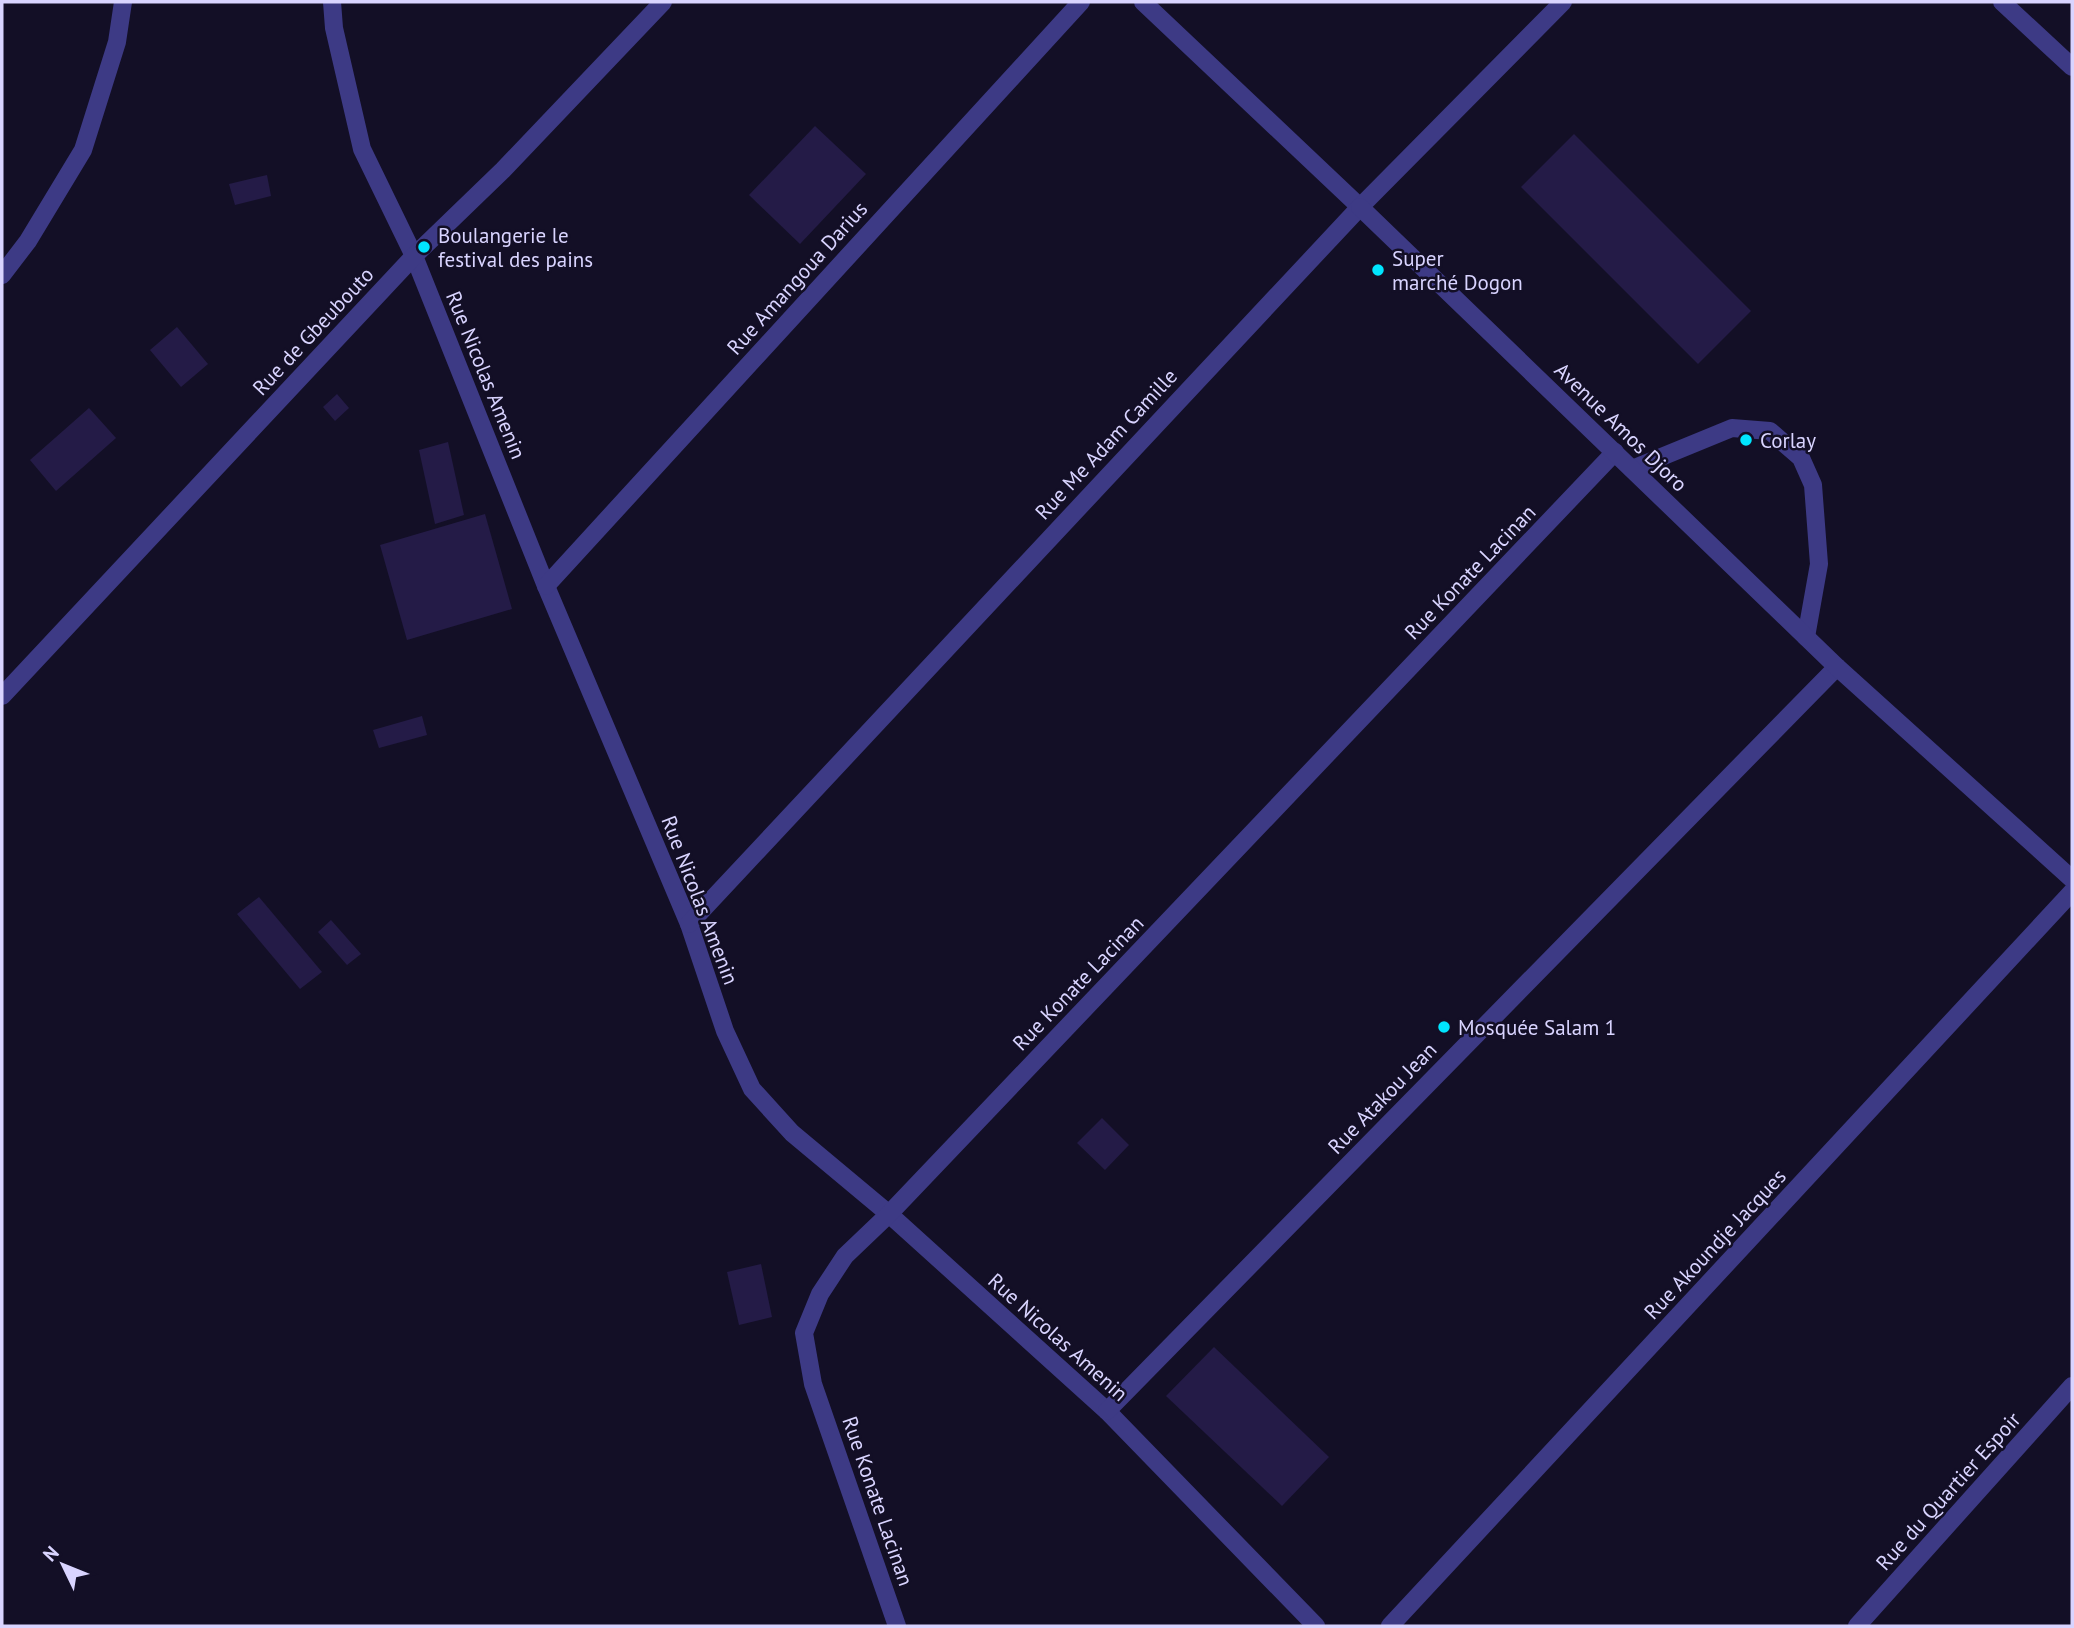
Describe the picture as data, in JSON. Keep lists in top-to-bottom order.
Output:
{
  "streets": {
    "street": [
      "Rue Amangoua Darius",
      "Rue de Gbeubouto",
      "Rue Nicolas Amenin",
      "Avenue Amos Djoro",
      "Rue Me Adam Camille",
      "Rue Konate Lacinan",
      "Rue Atakou Jean",
      "Rue Akoundje Jacques",
      "Rue du Quartier Espoir"
    ]
  },
  "crossings": [
    ["Rue Amangoua Darius", "Rue Nicolas Amenin"],
    ["Rue de Gbeubouto", "Rue Nicolas Amenin"],
    ["Rue Nicolas Amenin", "Rue Me Adam Camille"],
    ["Rue Nicolas Amenin", "Rue Konate Lacinan"],
    ["Rue Nicolas Amenin", "Rue Atakou Jean"],
    ["Avenue Amos Djoro", "Rue Me Adam Camille"],
    ["Avenue Amos Djoro", "Rue Konate Lacinan"],
    ["Avenue Amos Djoro", "Rue Atakou Jean"]
  ],
  "places": [
    "Boulangerie le festival des pains",
    "Super marché Dogon",
    "Corlay",
    "Mosquée Salam 1"
  ],
  "north": "top left"
}
